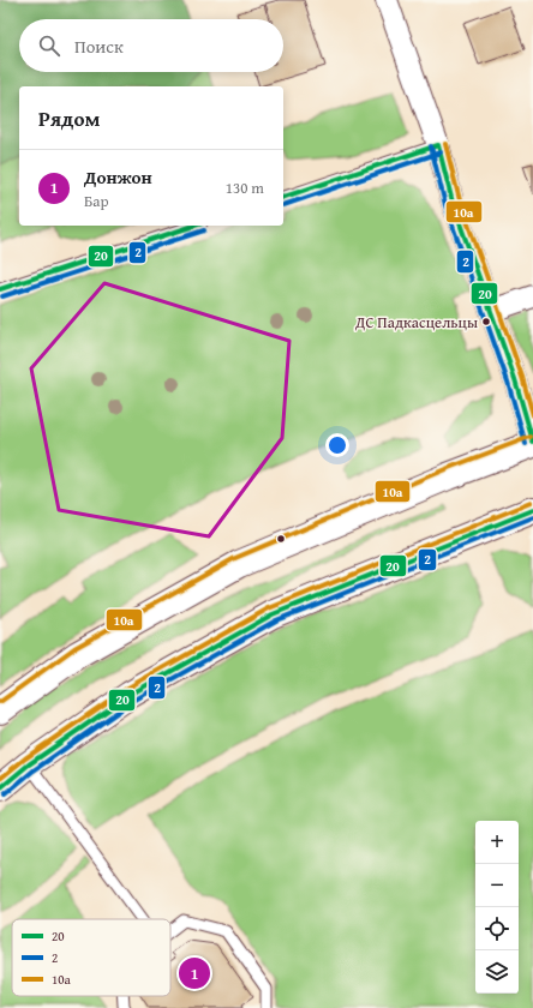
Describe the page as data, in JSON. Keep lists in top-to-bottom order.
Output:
{
  "places": ["ДС Падкасцельцы"],
  "lines": ["transit line 10а", "transit line 20", "transit line 2"],
  "legend": ["20", "2", "10а"],
  "page": {
    "search": "Поиск",
    "heading": "Рядом",
    "list": [
      {
        "mark": "1",
        "name": "Донжон",
        "note": "Бар",
        "value": "130 m"
      }
    ],
    "map_buttons": ["+", "−"],
    "pins": "1"
  }
}
